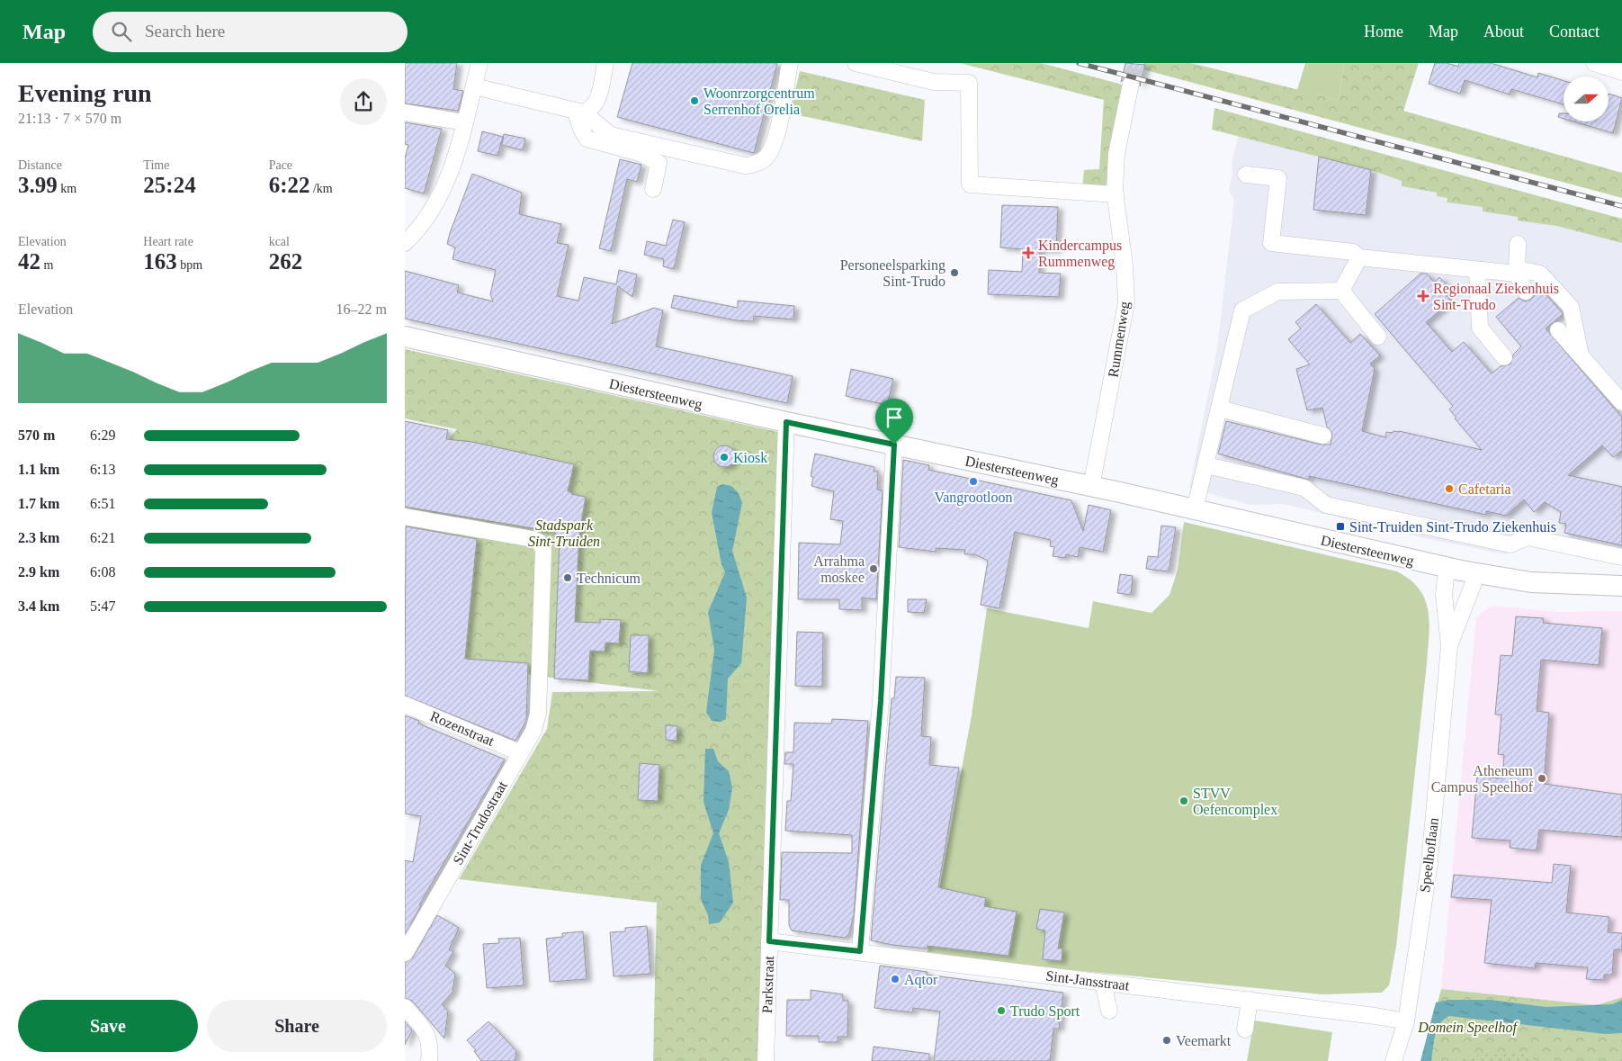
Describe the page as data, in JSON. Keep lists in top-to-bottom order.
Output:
{
  "streets": {
    "main road": ["Diestersteenweg"],
    "street": [
      "Rummenweg",
      "Rozenstraat",
      "Sint-Trudostraat",
      "Speelhoflaan",
      "Sint-Jansstraat",
      "Parkstraat"
    ]
  },
  "crossings": [
    ["Rummenweg", "Diestersteenweg"],
    ["Diestersteenweg", "Speelhoflaan"],
    ["Diestersteenweg", "Parkstraat"],
    ["Rozenstraat", "Sint-Trudostraat"],
    ["Speelhoflaan", "Sint-Jansstraat"],
    ["Sint-Jansstraat", "Parkstraat"]
  ],
  "parks": ["Stadspark Sint-Truiden", "Domein Speelhof"],
  "places": {
    "other": [
      "Woonrzorgcentrum Serrenhof Orelia",
      "Personeelsparking Sint-Trudo",
      "Kiosk",
      "Vangrootloon",
      "Cafetaria",
      "Arrahma moskee",
      "Technicum",
      "Atheneum Campus Speelhof",
      "STVV Oefencomplex",
      "Aqtor",
      "Trudo Sport",
      "Veemarkt"
    ],
    "health": ["Kindercampus Rummenweg", "Regionaal Ziekenhuis Sint-Trudo"],
    "transit": ["Sint-Truiden Sint-Trudo Ziekenhuis"]
  },
  "north": "right",
  "page": {
    "header": "Map",
    "search": "Search here",
    "nav": [
      "Home",
      "Map",
      "About",
      "Contact"
    ],
    "heading": ["Evening run", "21:13 · 7 × 570 m"],
    "stats": [
      ["Distance", "3.99 km"],
      ["Time", "25:24"],
      ["Pace", "6:22 /km"],
      ["Elevation", "42 m"],
      ["Heart rate", "163 bpm"],
      ["kcal", "262"]
    ],
    "chart": ["Elevation", "16–22 m"],
    "list": [
      {
        "name": "570 m",
        "note": "6:29"
      },
      {
        "name": "1.1 km",
        "note": "6:13"
      },
      {
        "name": "1.7 km",
        "note": "6:51"
      },
      {
        "name": "2.3 km",
        "note": "6:21"
      },
      {
        "name": "2.9 km",
        "note": "6:08"
      },
      {
        "name": "3.4 km",
        "note": "5:47"
      }
    ],
    "buttons": ["Save", "Share"]
  }
}
